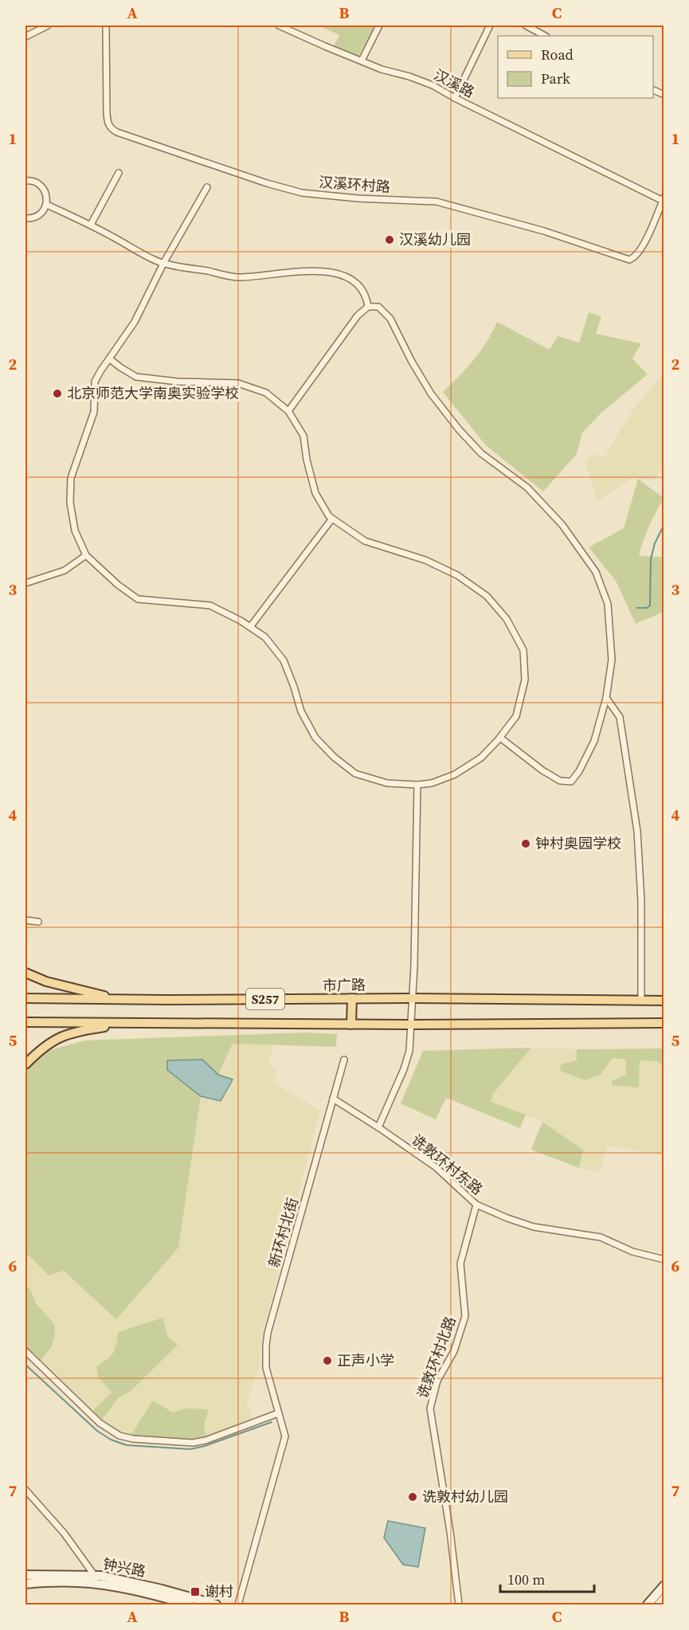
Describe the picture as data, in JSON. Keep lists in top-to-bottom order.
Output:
{
  "streets": {
    "main road": ["市广路", "S257", "钟兴路"],
    "street": [
      "汉溪路",
      "汉溪环村路",
      "诜敦环村东路",
      "新环村北街",
      "诜敦环村北路"
    ]
  },
  "crossings": [
    ["汉溪路", "汉溪环村路"],
    ["诜敦环村东路", "新环村北街"],
    ["诜敦环村东路", "诜敦环村北路"]
  ],
  "places": {
    "other": [
      "汉溪幼儿园",
      "北京师范大学南奥实验学校",
      "钟村奥园学校",
      "正声小学",
      "诜敦村幼儿园"
    ],
    "transit": ["谢村"]
  },
  "legend": ["Road", "Park"],
  "scale_bar": "100 m",
  "grid": {
    "columns": ["A", "B", "C"],
    "rows": [
      "1",
      "2",
      "3",
      "4",
      "5",
      "6",
      "7"
    ]
  }
}
